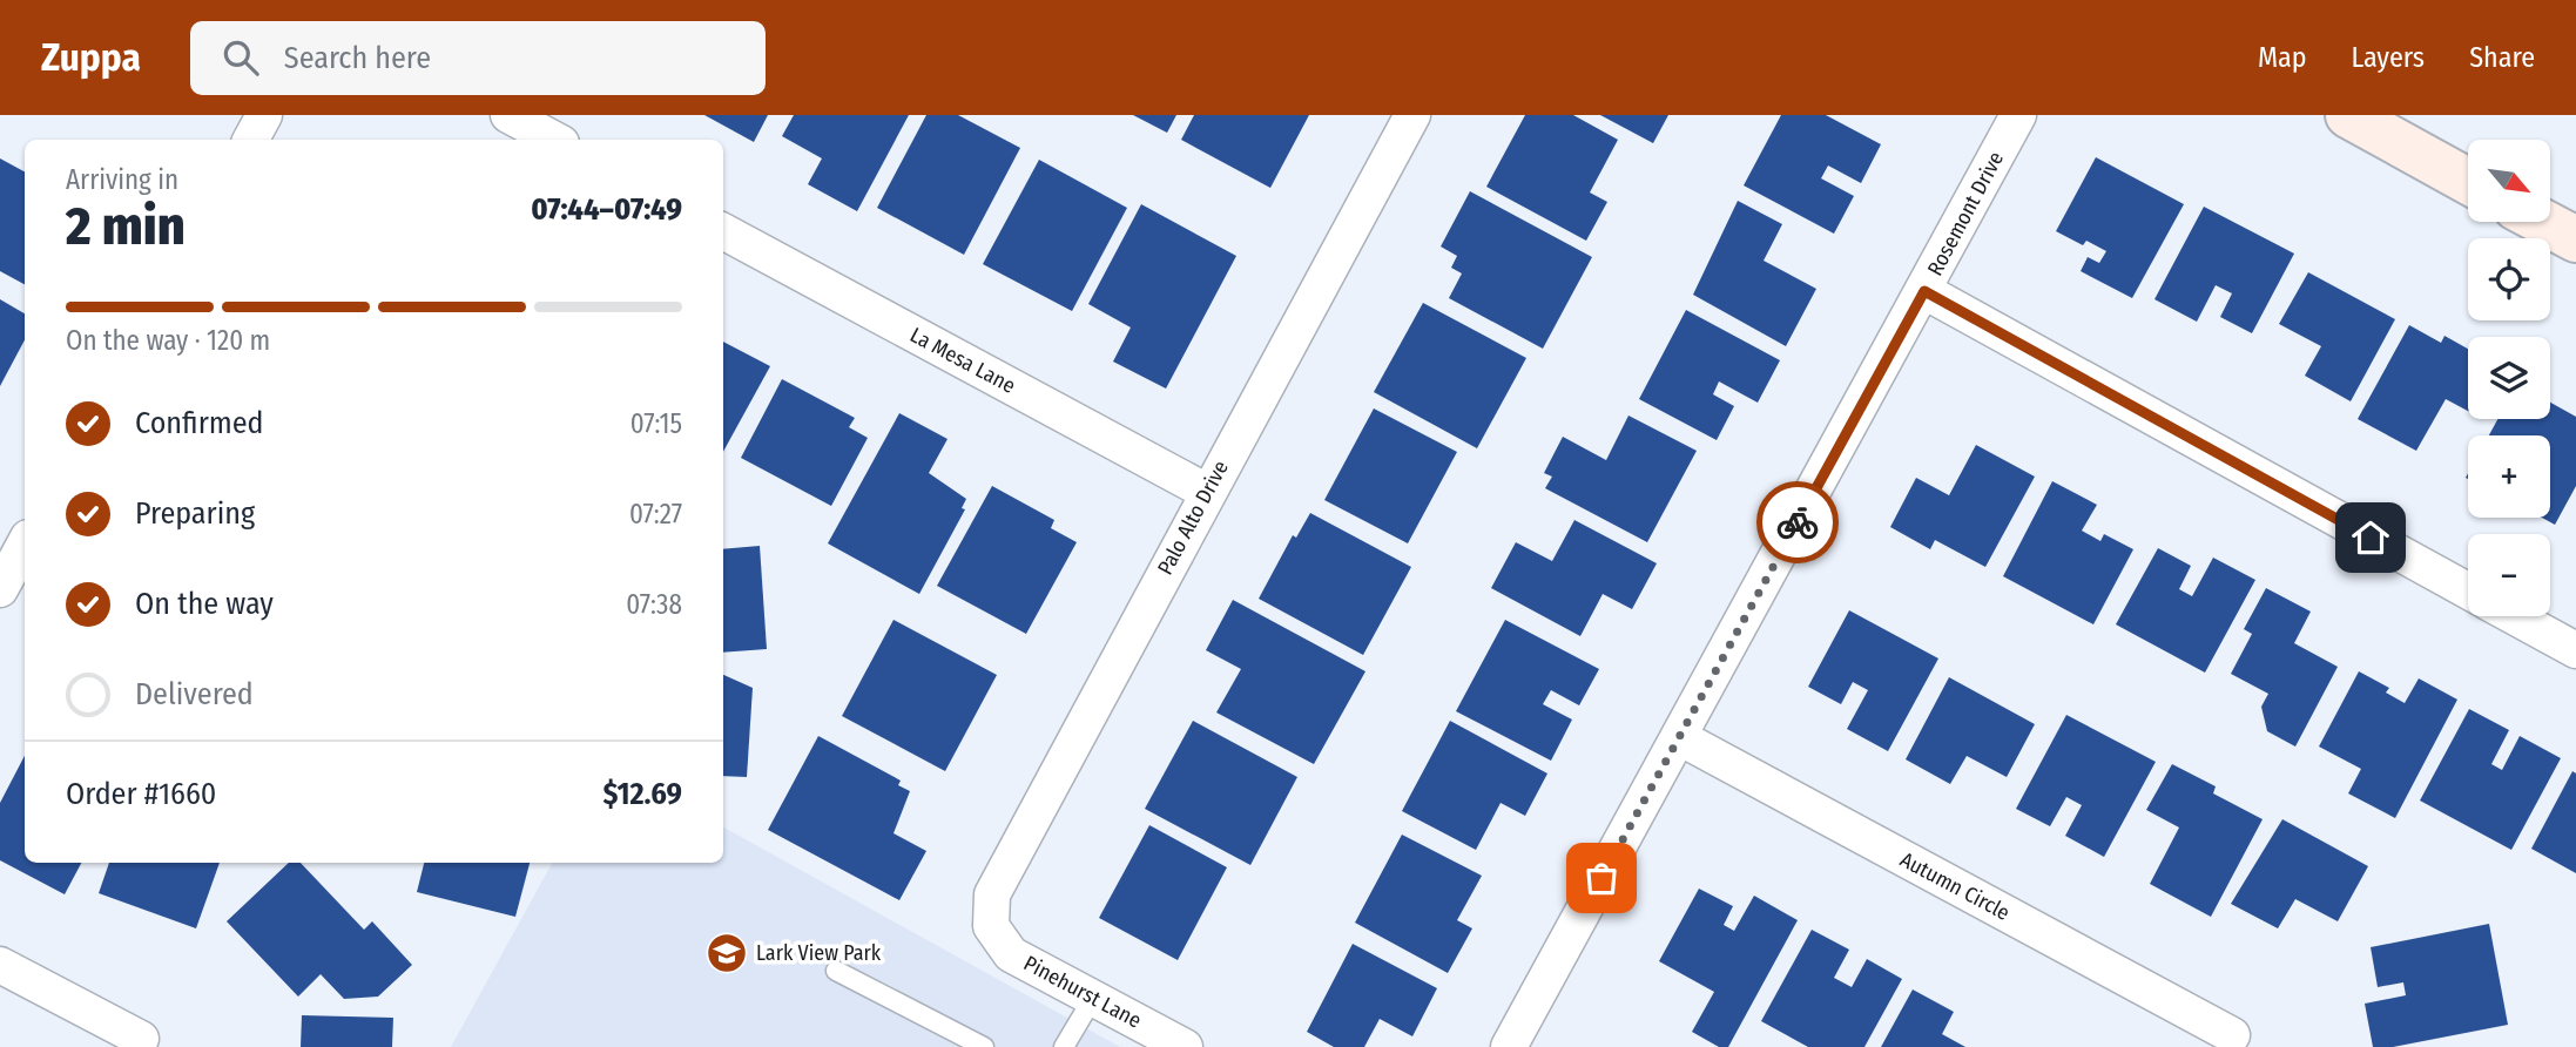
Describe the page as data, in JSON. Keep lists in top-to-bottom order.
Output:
{
  "streets": {
    "street": [
      "Rosemont Drive",
      "La Mesa Lane",
      "Palo Alto Drive",
      "Autumn Circle",
      "Pinehurst Lane"
    ]
  },
  "crossings": [
    ["Rosemont Drive", "Autumn Circle"],
    ["La Mesa Lane", "Palo Alto Drive"],
    ["Palo Alto Drive", "Pinehurst Lane"]
  ],
  "places": {
    "school or university": ["Lark View Park"]
  },
  "north": "bottom right",
  "page": {
    "header": "Zuppa",
    "search": "Search here",
    "nav": ["Map", "Layers", "Share"],
    "map_buttons": ["+", "−"],
    "heading": ["2 min", "Arriving in", "07:44–07:49"],
    "panel": ["Order #1660", "$12.69"],
    "bar": "On the way · 120 m",
    "list": [
      ["Confirmed", "07:15"],
      ["Preparing", "07:27"],
      ["On the way", "07:38"],
      "Delivered"
    ]
  }
}
